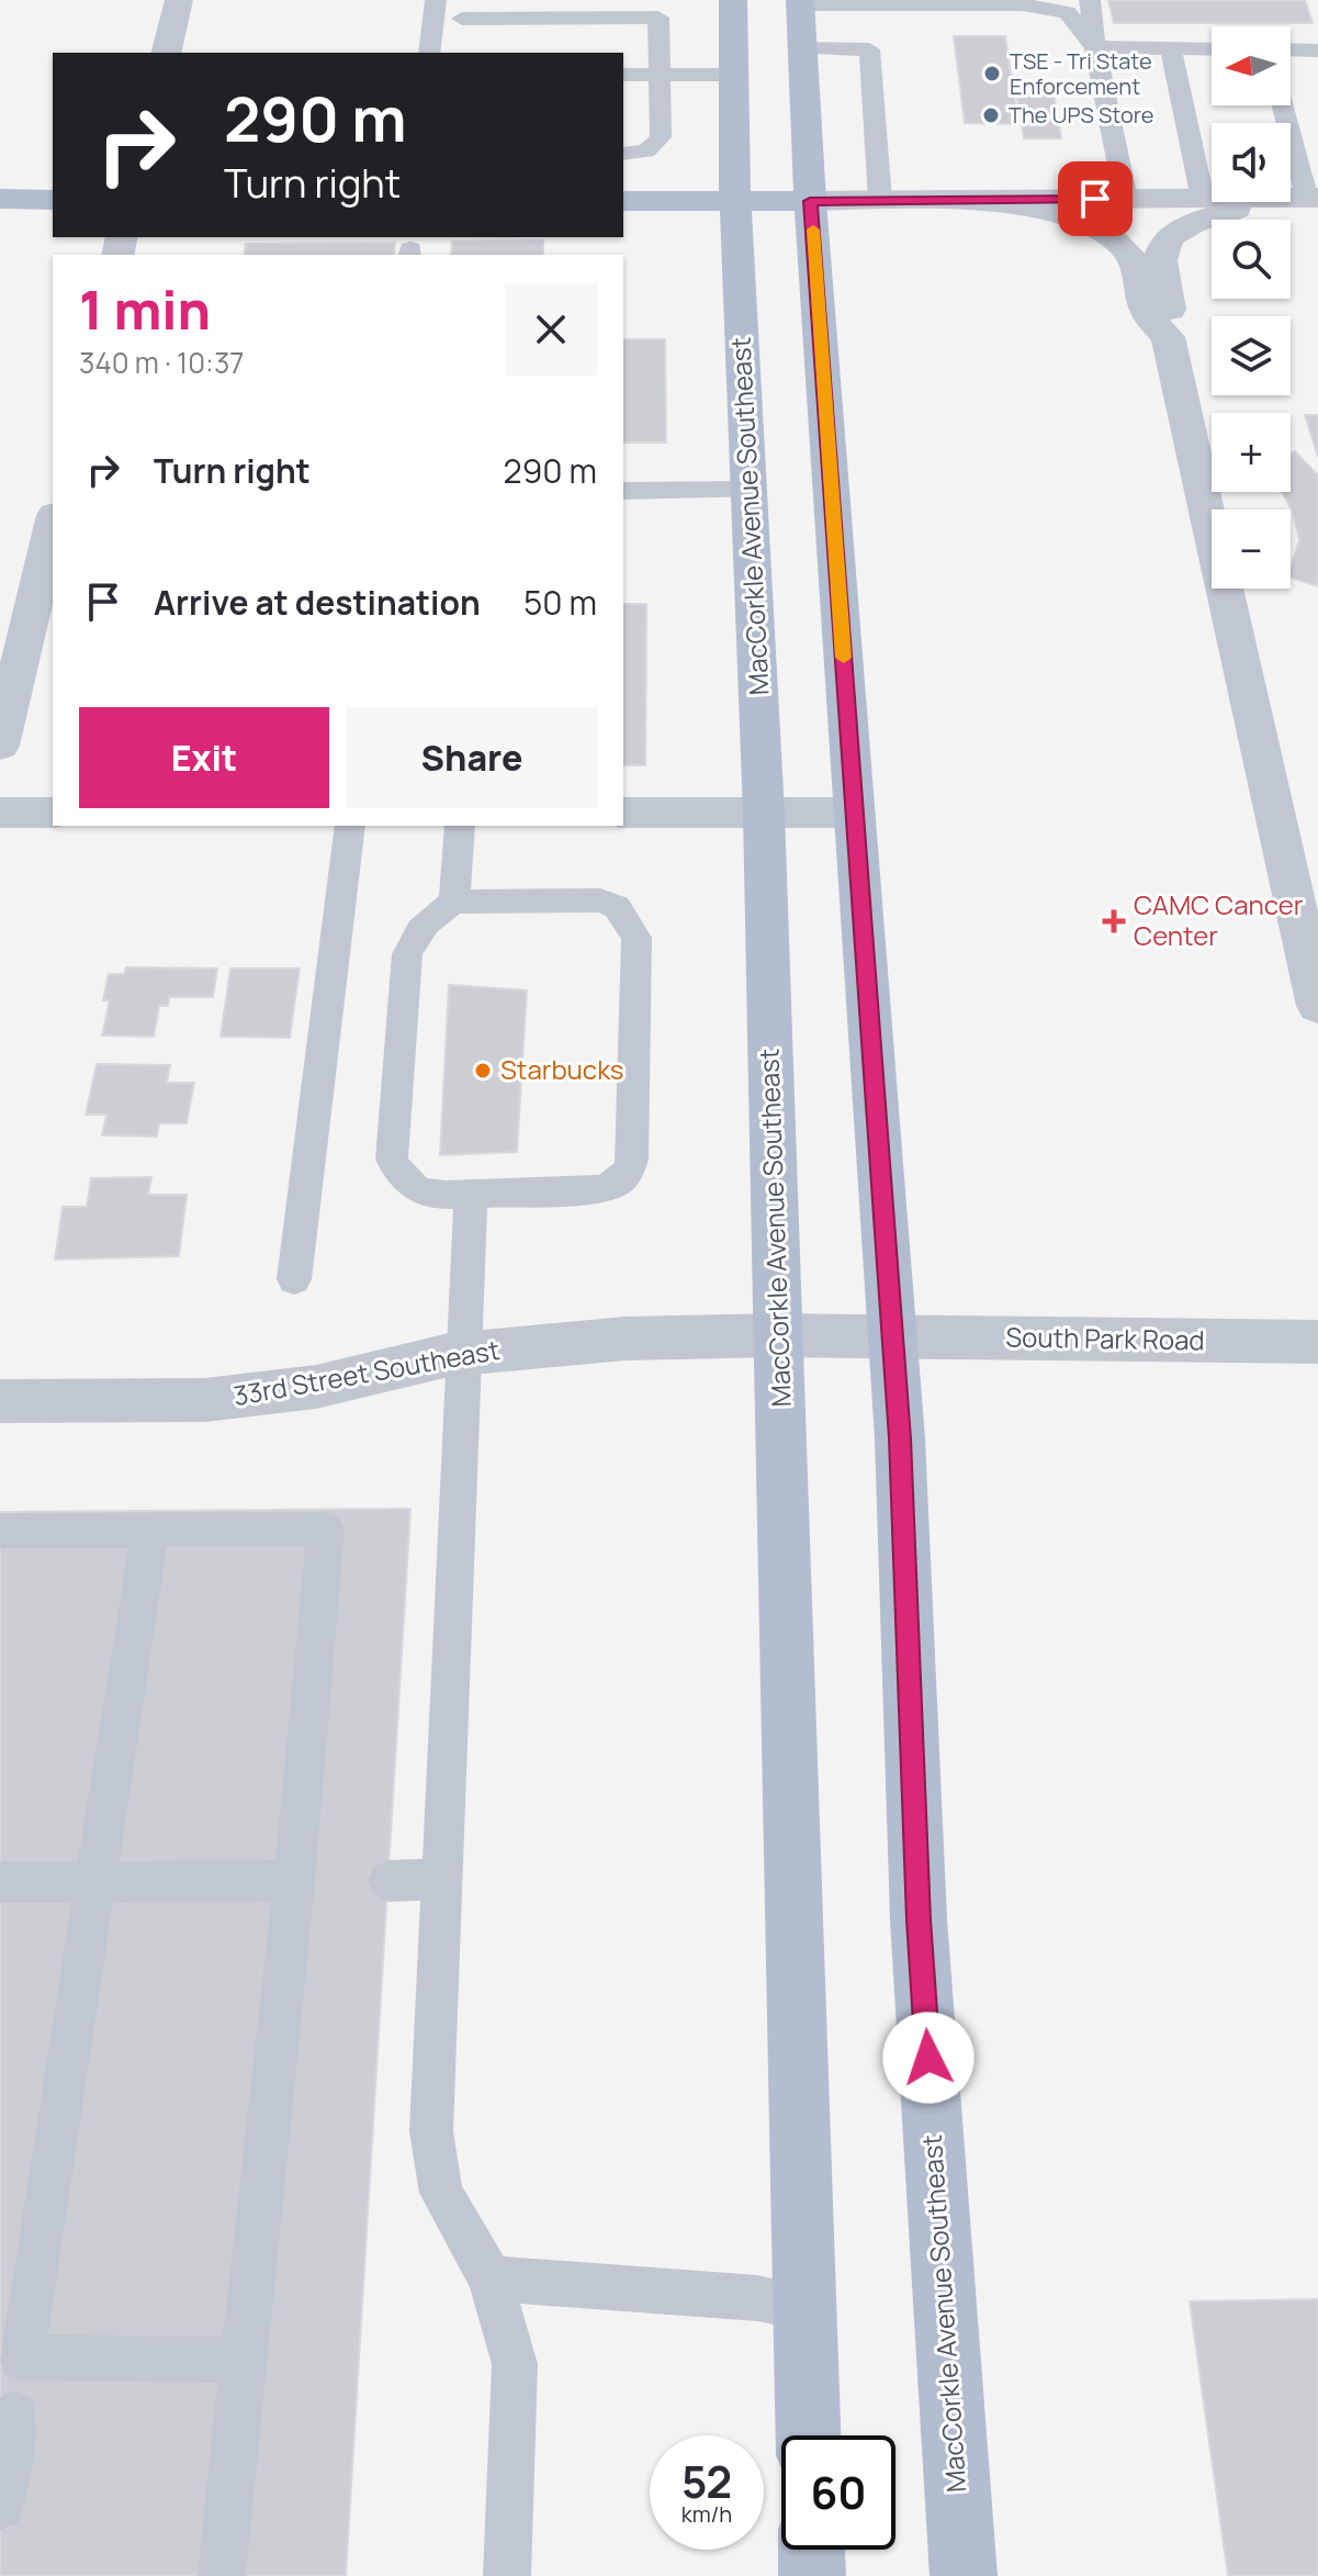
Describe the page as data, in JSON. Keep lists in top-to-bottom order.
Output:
{
  "streets": {
    "main road": ["MacCorkle Avenue Southeast"],
    "street": ["South Park Road", "33rd Street Southeast"]
  },
  "crossings": [
    ["MacCorkle Avenue Southeast", "South Park Road"],
    ["MacCorkle Avenue Southeast", "33rd Street Southeast"],
    ["South Park Road", "33rd Street Southeast"]
  ],
  "places": {
    "other": ["TSE - Tri State Enforcement", "The UPS Store", "Starbucks"],
    "health": ["CAMC Cancer Center"]
  },
  "north": "left",
  "page": {
    "map_buttons": ["+", "−"],
    "turn": ["290 m", "Turn right"],
    "heading": ["1 min", "340 m · 10:37"],
    "list": [
      {
        "name": "Turn right",
        "value": "290 m"
      },
      {
        "name": "Arrive at destination",
        "value": "50 m"
      }
    ],
    "buttons": ["Exit", "Share"],
    "speed": "52 km/h",
    "limit": "60"
  }
}
